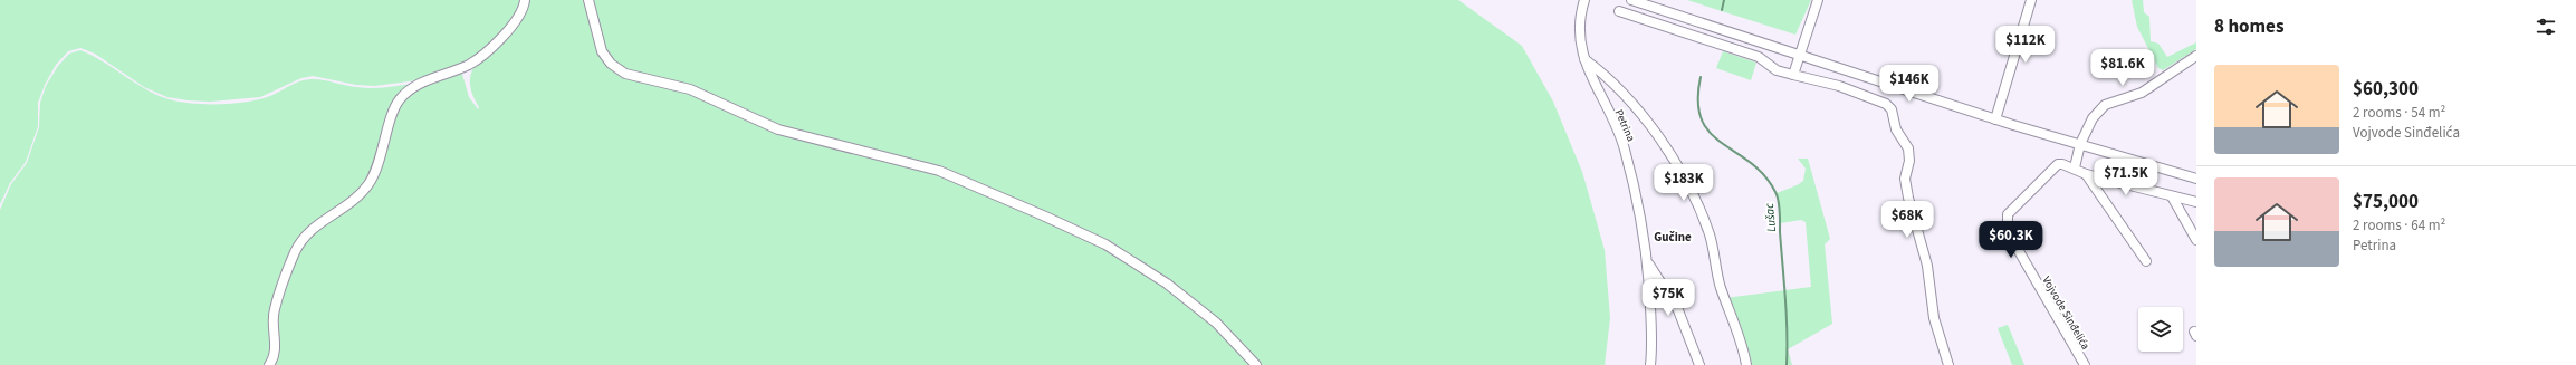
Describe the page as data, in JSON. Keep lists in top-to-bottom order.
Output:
{
  "streets": {
    "street": ["Petrina", "Vojvode Sinđelića"]
  },
  "districts": ["Gučine"],
  "water": ["Lušac"],
  "page": {
    "heading": "8 homes",
    "price": [
      "$112K",
      "$81.6K",
      "$146K",
      "$71.5K",
      "$183K",
      "$68K",
      "$60.3K",
      "$75K"
    ],
    "list": [
      {
        "name": "$60,300",
        "note": "2 rooms · 54 m² · Vojvode Sinđelića"
      },
      {
        "name": "$75,000",
        "note": "2 rooms · 64 m² · Petrina"
      }
    ]
  }
}
